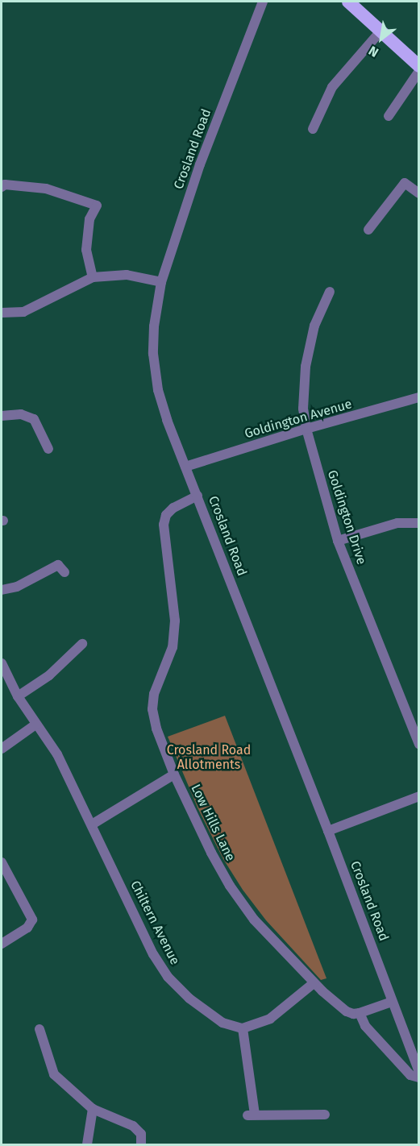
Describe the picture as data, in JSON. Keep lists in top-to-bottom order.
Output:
{
  "streets": {
    "street": [
      "Crosland Road",
      "Goldington Avenue",
      "Goldington Drive",
      "Low Hills Lane",
      "Chiltern Avenue"
    ]
  },
  "crossings": [
    ["Crosland Road", "Goldington Avenue"],
    ["Crosland Road", "Low Hills Lane"],
    ["Goldington Avenue", "Goldington Drive"]
  ],
  "parks": ["Crosland Road Allotments"],
  "north": "bottom left"
}
